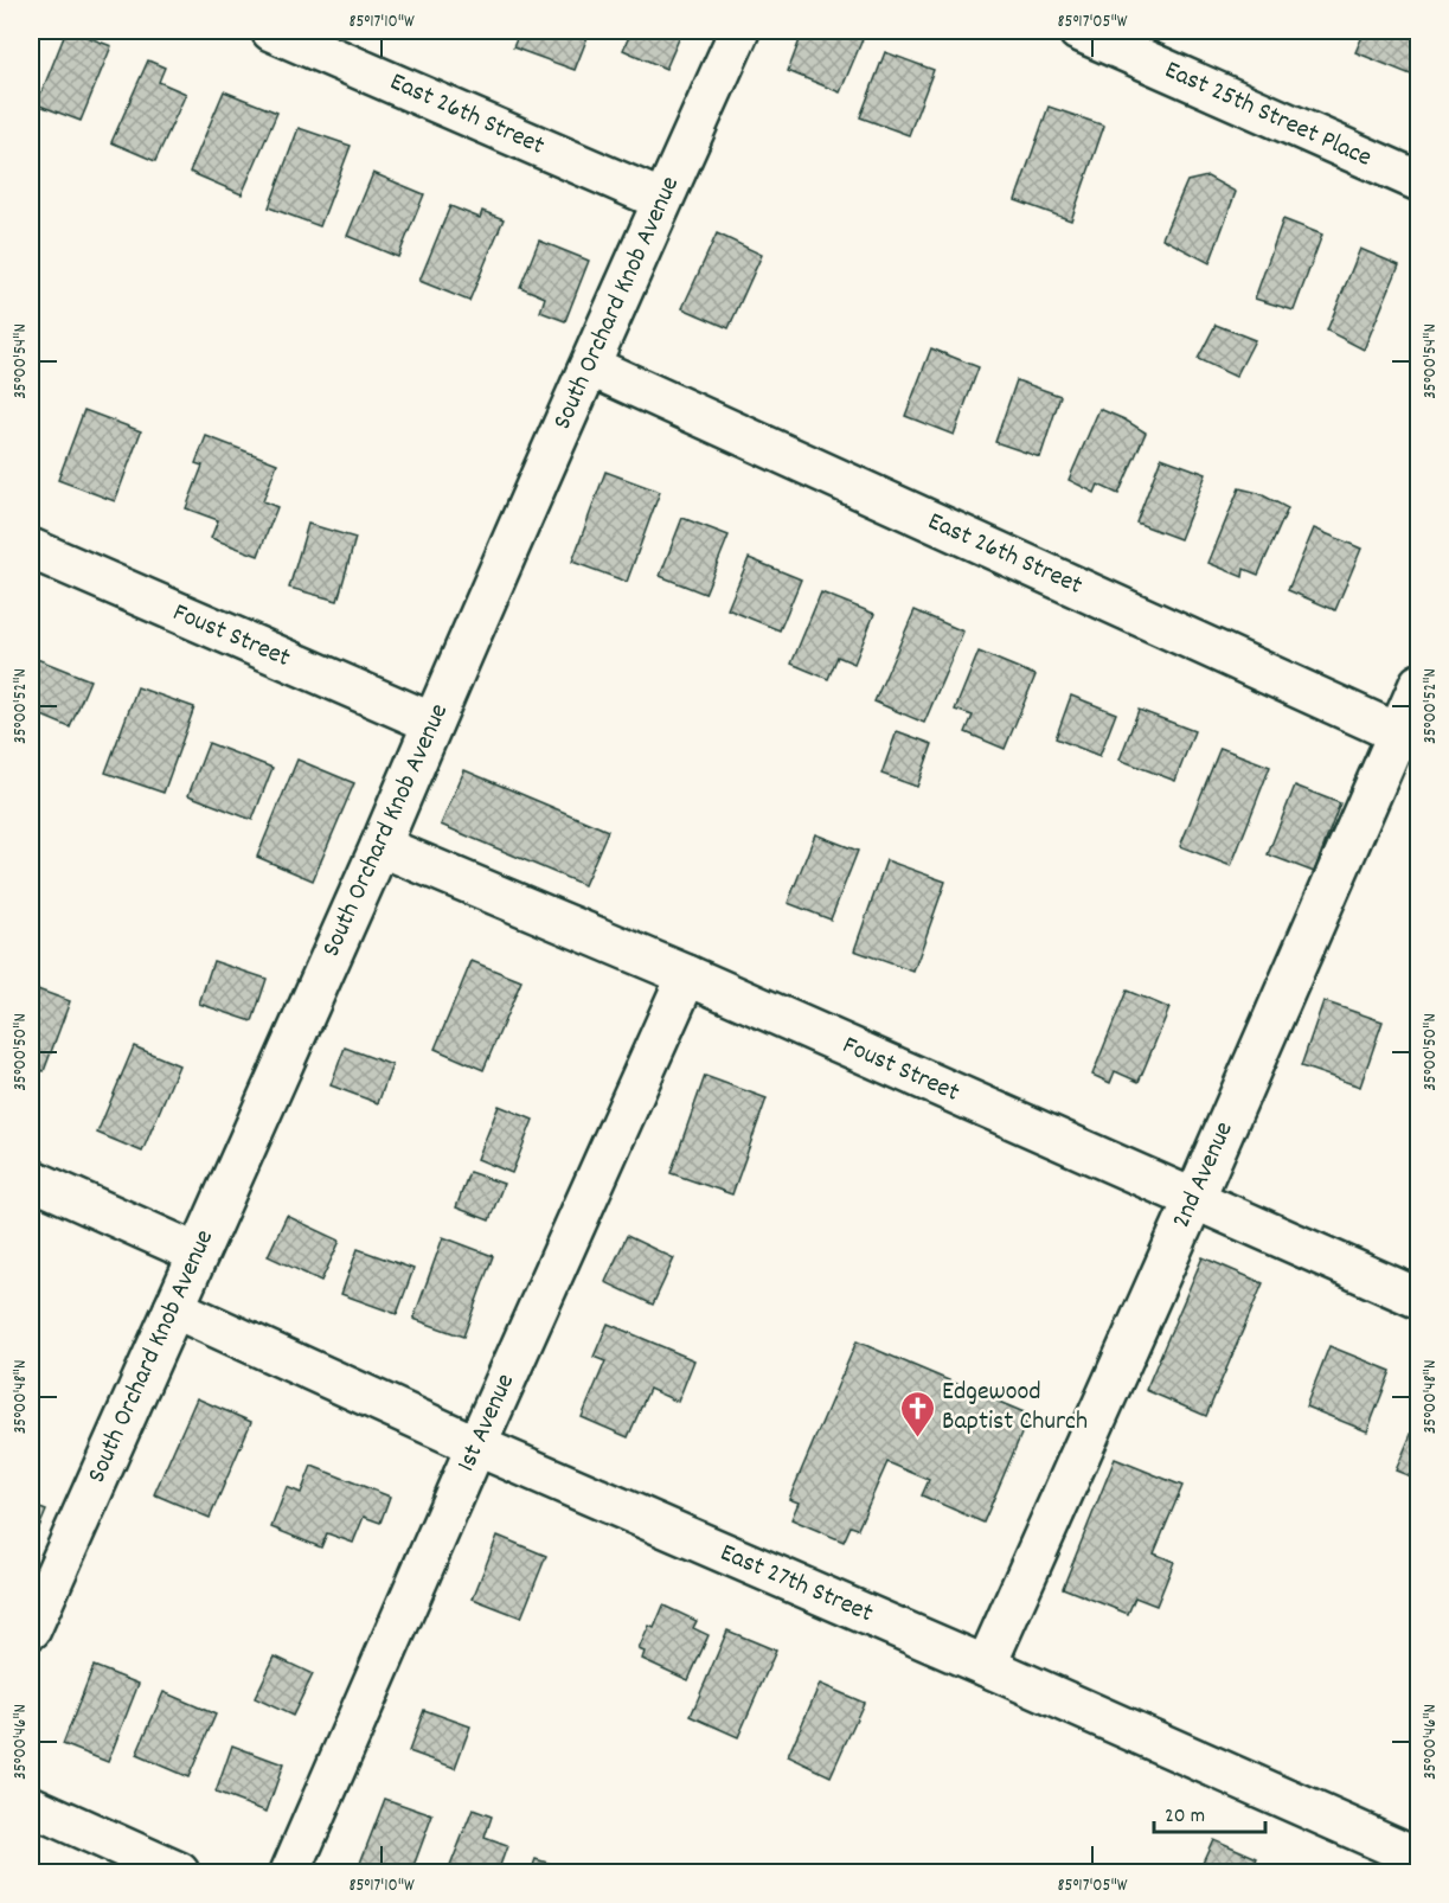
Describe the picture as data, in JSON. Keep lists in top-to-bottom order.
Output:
{
  "streets": {
    "street": [
      "East 26th Street",
      "East 25th Street Place",
      "South Orchard Knob Avenue",
      "Foust Street",
      "2nd Avenue",
      "1st Avenue",
      "East 27th Street"
    ]
  },
  "crossings": [
    ["East 26th Street", "South Orchard Knob Avenue"],
    ["East 26th Street", "2nd Avenue"],
    ["South Orchard Knob Avenue", "Foust Street"],
    ["South Orchard Knob Avenue", "East 27th Street"],
    ["Foust Street", "2nd Avenue"],
    ["Foust Street", "1st Avenue"],
    ["2nd Avenue", "East 27th Street"],
    ["1st Avenue", "East 27th Street"]
  ],
  "places": {
    "church": ["Edgewood Baptist Church"]
  },
  "scale_bar": "20 m",
  "coordinates": [
    "85°17'10\"W",
    "85°17'05\"W",
    "35°00'54\"N",
    "35°00'52\"N",
    "35°00'50\"N",
    "35°00'48\"N",
    "35°00'46\"N"
  ]
}
